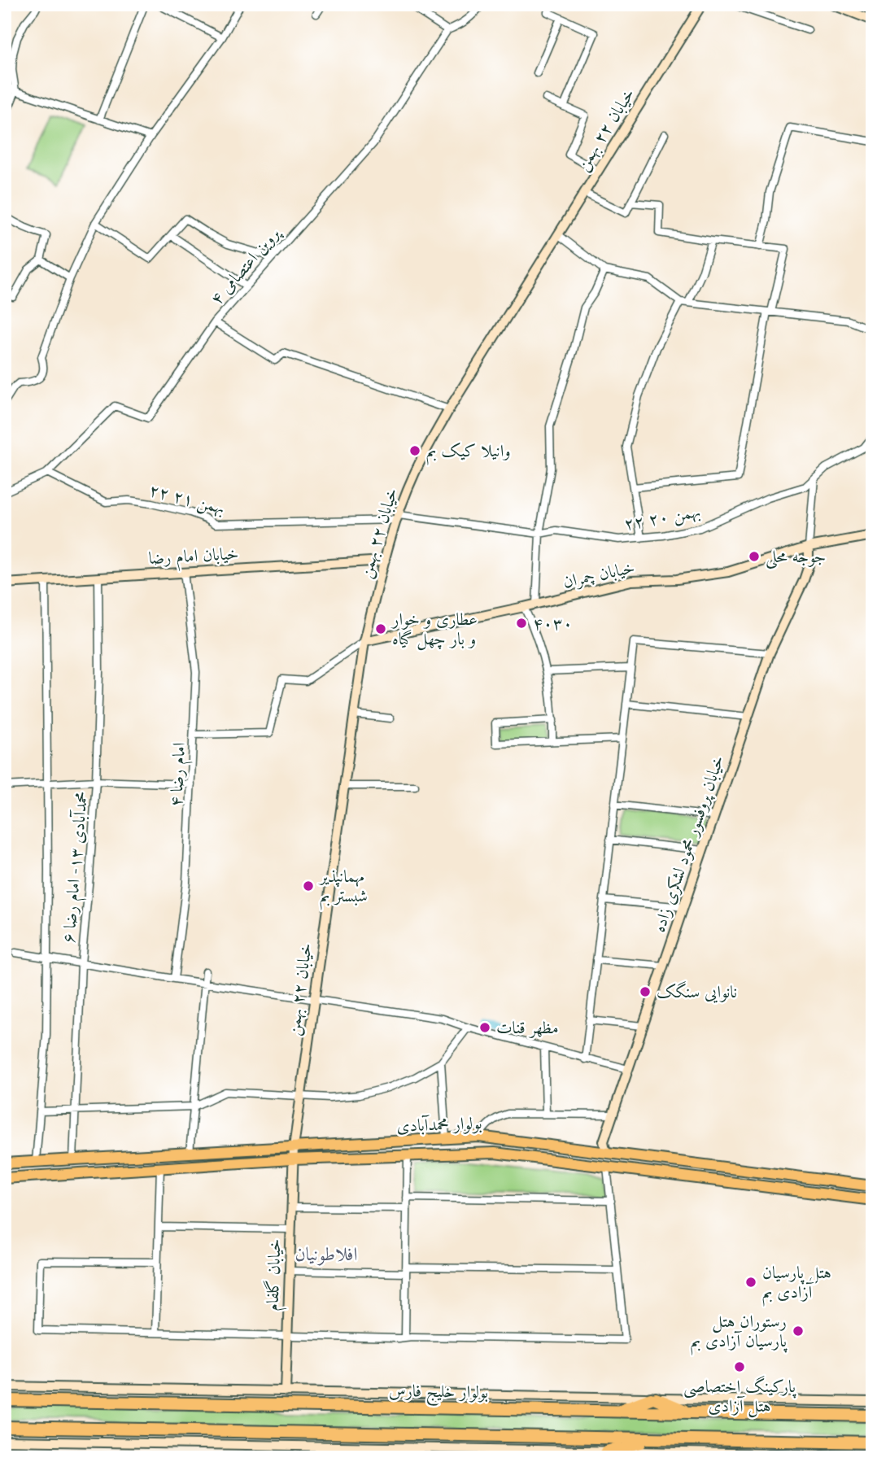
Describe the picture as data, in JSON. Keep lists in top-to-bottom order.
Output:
{
  "streets": {
    "highway": ["بولوار خلیج فارس"],
    "main road": ["بولوار محمدآبادی"],
    "street": [
      "خیابان ۲۲ بهمن",
      "پروین اعتصامی ۴",
      "۲۲ بهمن ۲۱",
      "۲۲ بهمن ۲۰",
      "خیابان امام رضا",
      "خیابان چمران",
      "امام رضا ۴",
      "خیابان پروفسور محمود لشکری زاده",
      "محمدآبادی ۱۳- امام رضا ۶",
      "خیابان گلفام"
    ]
  },
  "crossings": [
    ["خیابان ۲۲ بهمن", "۲۲ بهمن ۲۱"],
    ["خیابان ۲۲ بهمن", "۲۲ بهمن ۲۰"],
    ["خیابان ۲۲ بهمن", "خیابان امام رضا"],
    ["خیابان ۲۲ بهمن", "خیابان چمران"],
    ["خیابان ۲۲ بهمن", "بولوار محمدآبادی"],
    ["خیابان ۲۲ بهمن", "خیابان گلفام"],
    ["پروین اعتصامی ۴", "۲۲ بهمن ۲۱"],
    ["۲۲ بهمن ۲۱", "۲۲ بهمن ۲۰"],
    ["خیابان امام رضا", "امام رضا ۴"],
    ["خیابان امام رضا", "محمدآبادی ۱۳- امام رضا ۶"],
    ["خیابان چمران", "خیابان پروفسور محمود لشکری زاده"],
    ["خیابان پروفسور محمود لشکری زاده", "بولوار محمدآبادی"],
    ["محمدآبادی ۱۳- امام رضا ۶", "بولوار محمدآبادی"],
    ["بولوار محمدآبادی", "خیابان گلفام"]
  ],
  "districts": ["افلاطونیان"],
  "places": [
    "وانیلا کیک بم",
    "جوجه محلی",
    "۴۰۳۰",
    "عطاری و خوار و بار چهل گیاه",
    "مهمانپذیر شبستر بم",
    "نانوایی سنگک",
    "مظهر قنات",
    "هتل پارسیان آزادی بم",
    "رستوران هتل پارسیان آزادی بم",
    "پارکینگ اختصاصی هتل آزادی"
  ]
}
